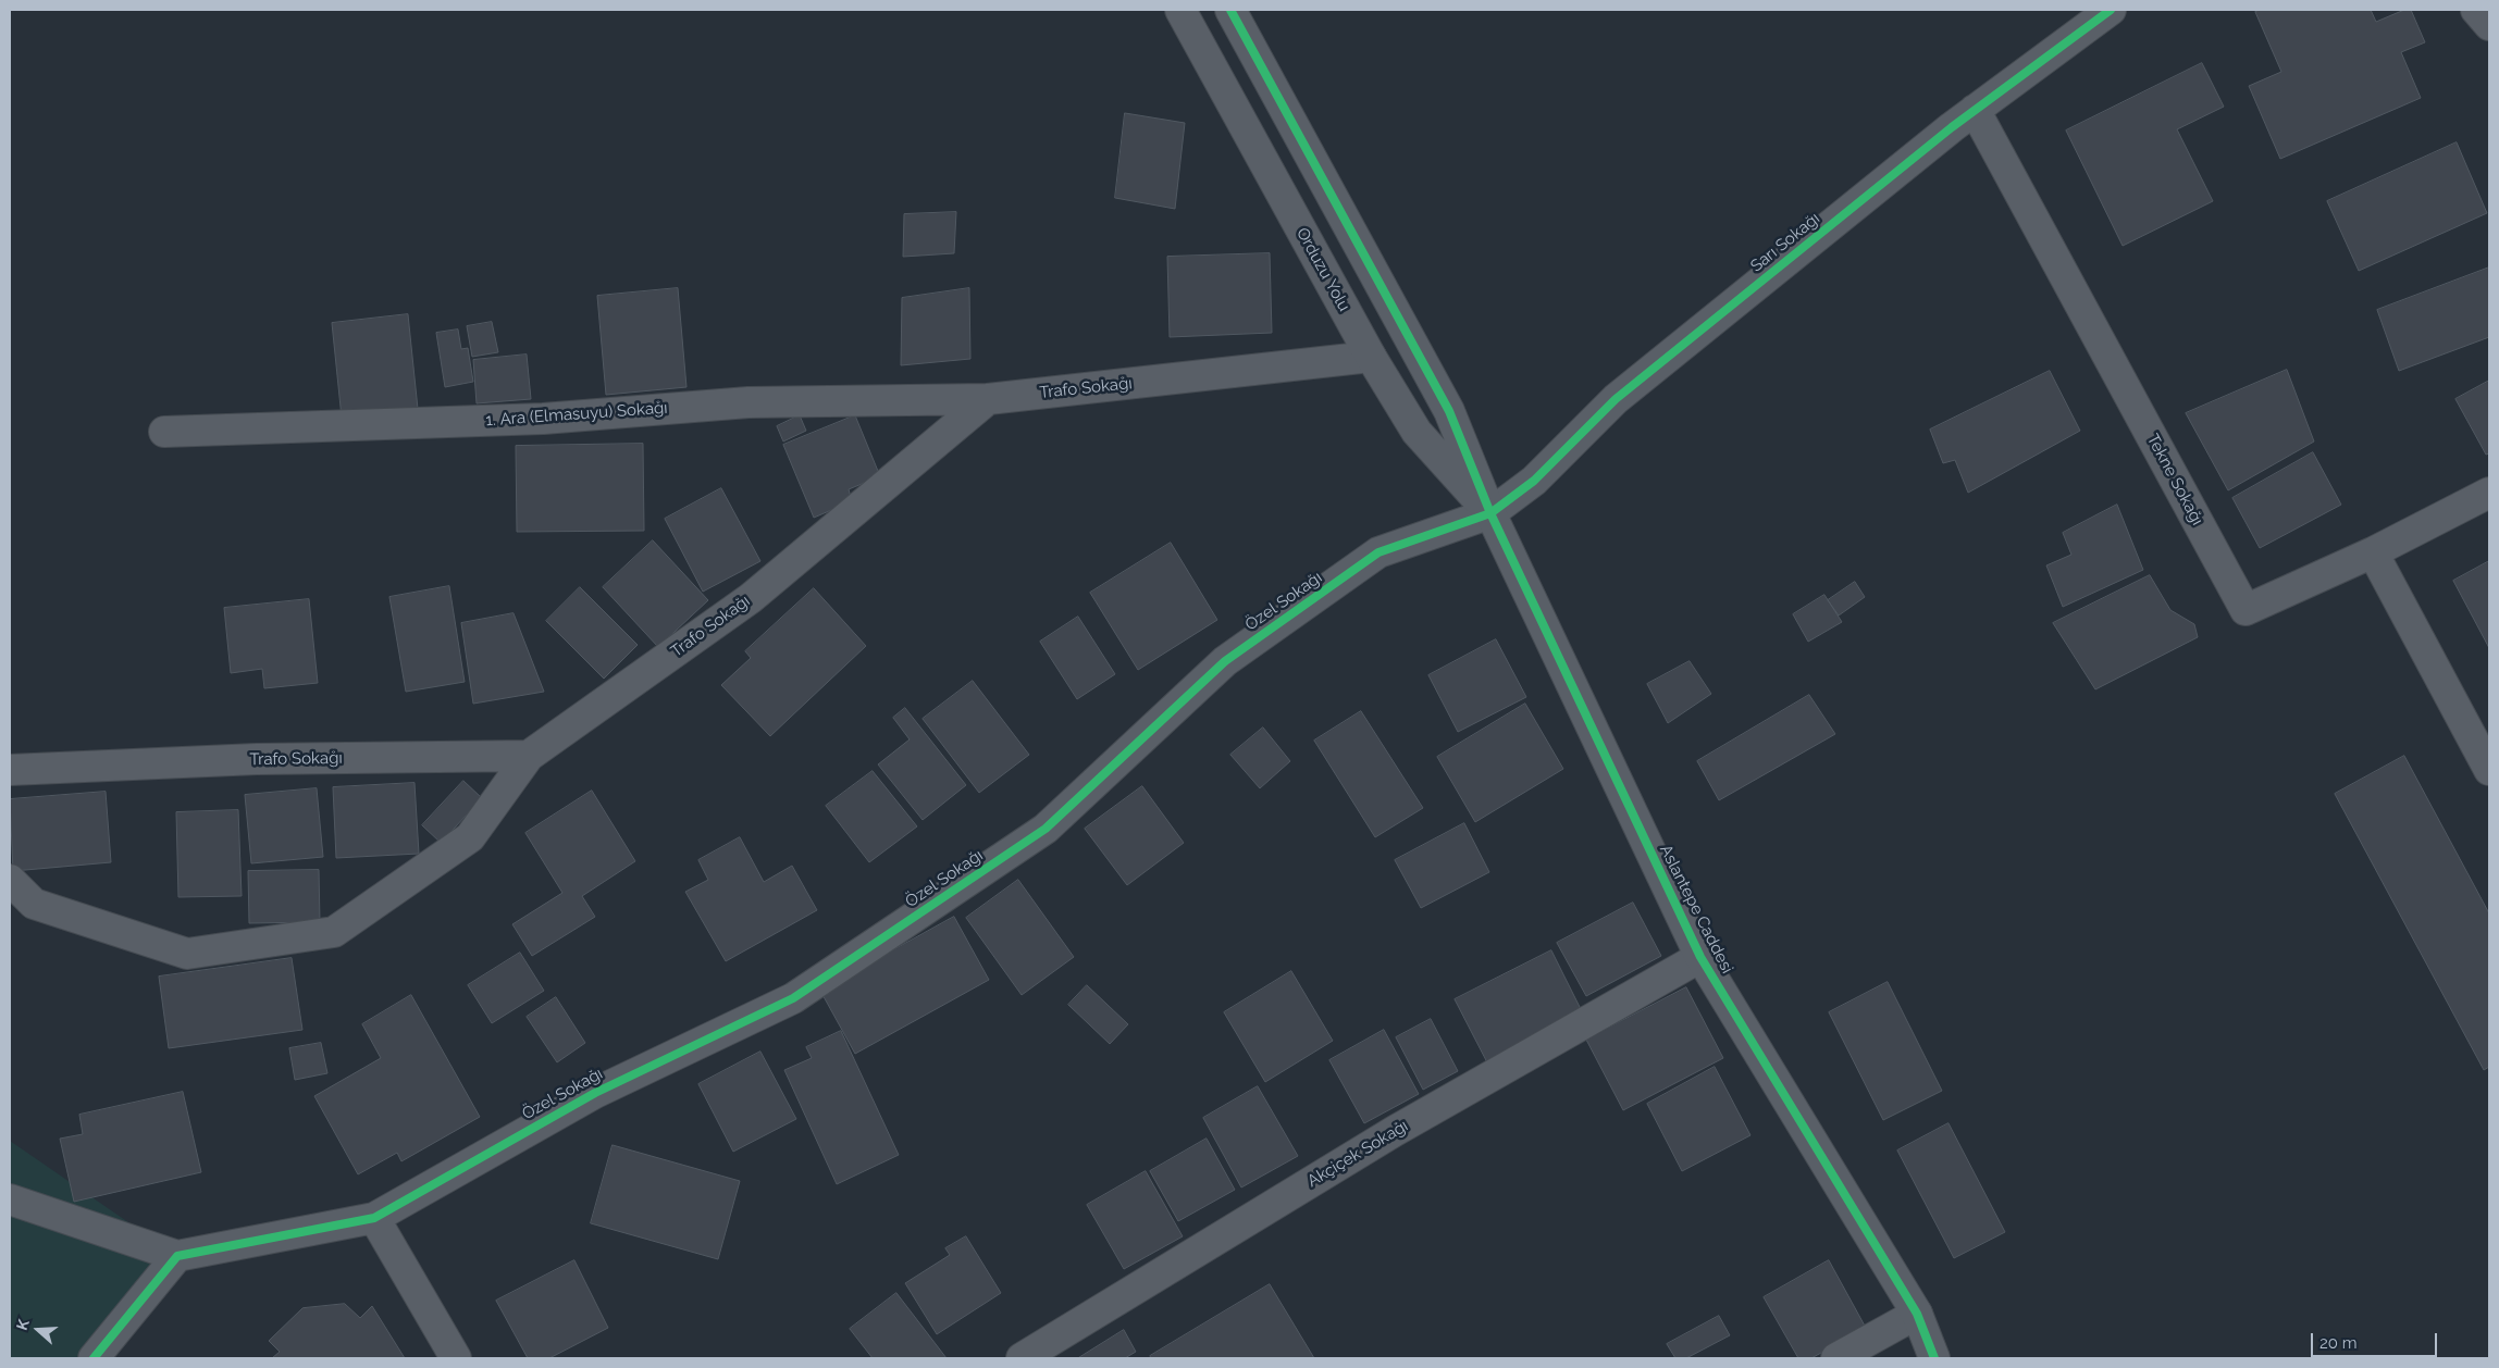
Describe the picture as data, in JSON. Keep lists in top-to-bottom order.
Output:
{
  "streets": {
    "street": [
      "Sarı Sokağı",
      "Orduzu Yolu",
      "Trafo Sokağı",
      "1. Ara (Elmasuyu) Sokağı",
      "Tekne Sokağı",
      "Özel Sokağı",
      "Aslantepe Caddesi",
      "Akçiçek Sokağı"
    ]
  },
  "crossings": [
    ["Sarı Sokağı", "Orduzu Yolu"],
    ["Sarı Sokağı", "Tekne Sokağı"],
    ["Sarı Sokağı", "Özel Sokağı"],
    ["Sarı Sokağı", "Aslantepe Caddesi"],
    ["Orduzu Yolu", "Trafo Sokağı"],
    ["Orduzu Yolu", "Özel Sokağı"],
    ["Orduzu Yolu", "Aslantepe Caddesi"],
    ["Trafo Sokağı", "1. Ara (Elmasuyu) Sokağı"],
    ["Özel Sokağı", "Aslantepe Caddesi"],
    ["Aslantepe Caddesi", "Akçiçek Sokağı"]
  ],
  "scale_bar": "20 m",
  "north": "left"
}
